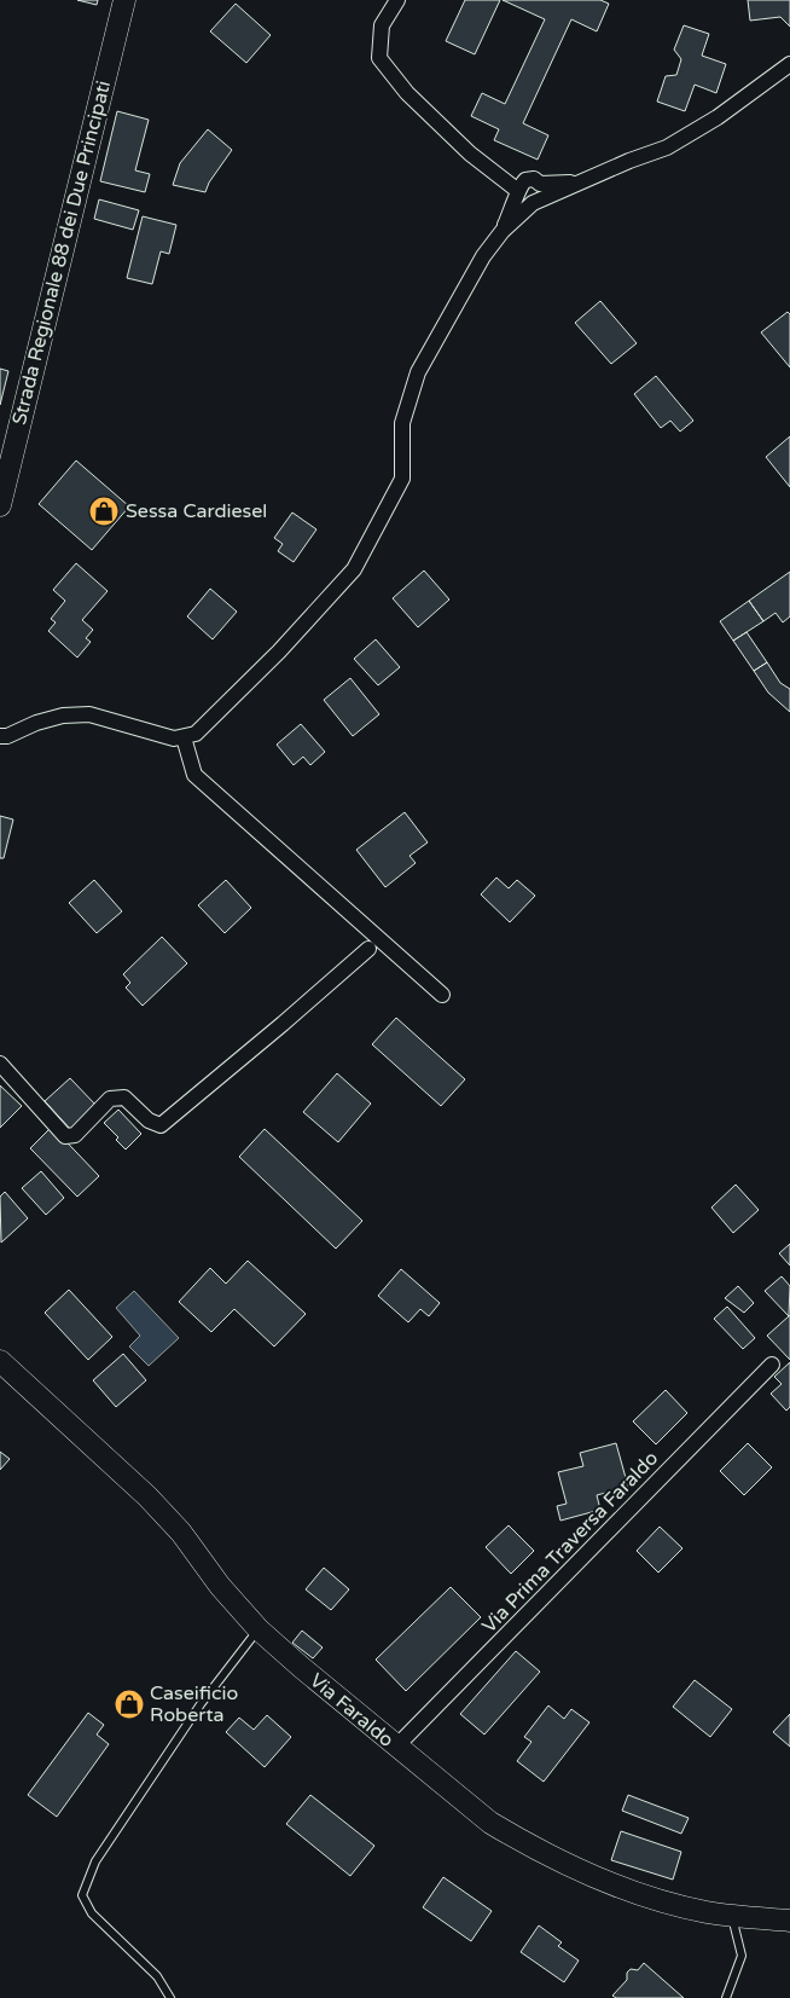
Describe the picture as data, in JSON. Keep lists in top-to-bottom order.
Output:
{
  "streets": {
    "street": ["Strada Regionale 88 dei Due Principati", "Via Prima Traversa Faraldo", "Via Faraldo"]
  },
  "crossings": [
    ["Via Prima Traversa Faraldo", "Via Faraldo"]
  ],
  "places": {
    "shop": ["Sessa Cardiesel", "Caseificio Roberta"]
  }
}
